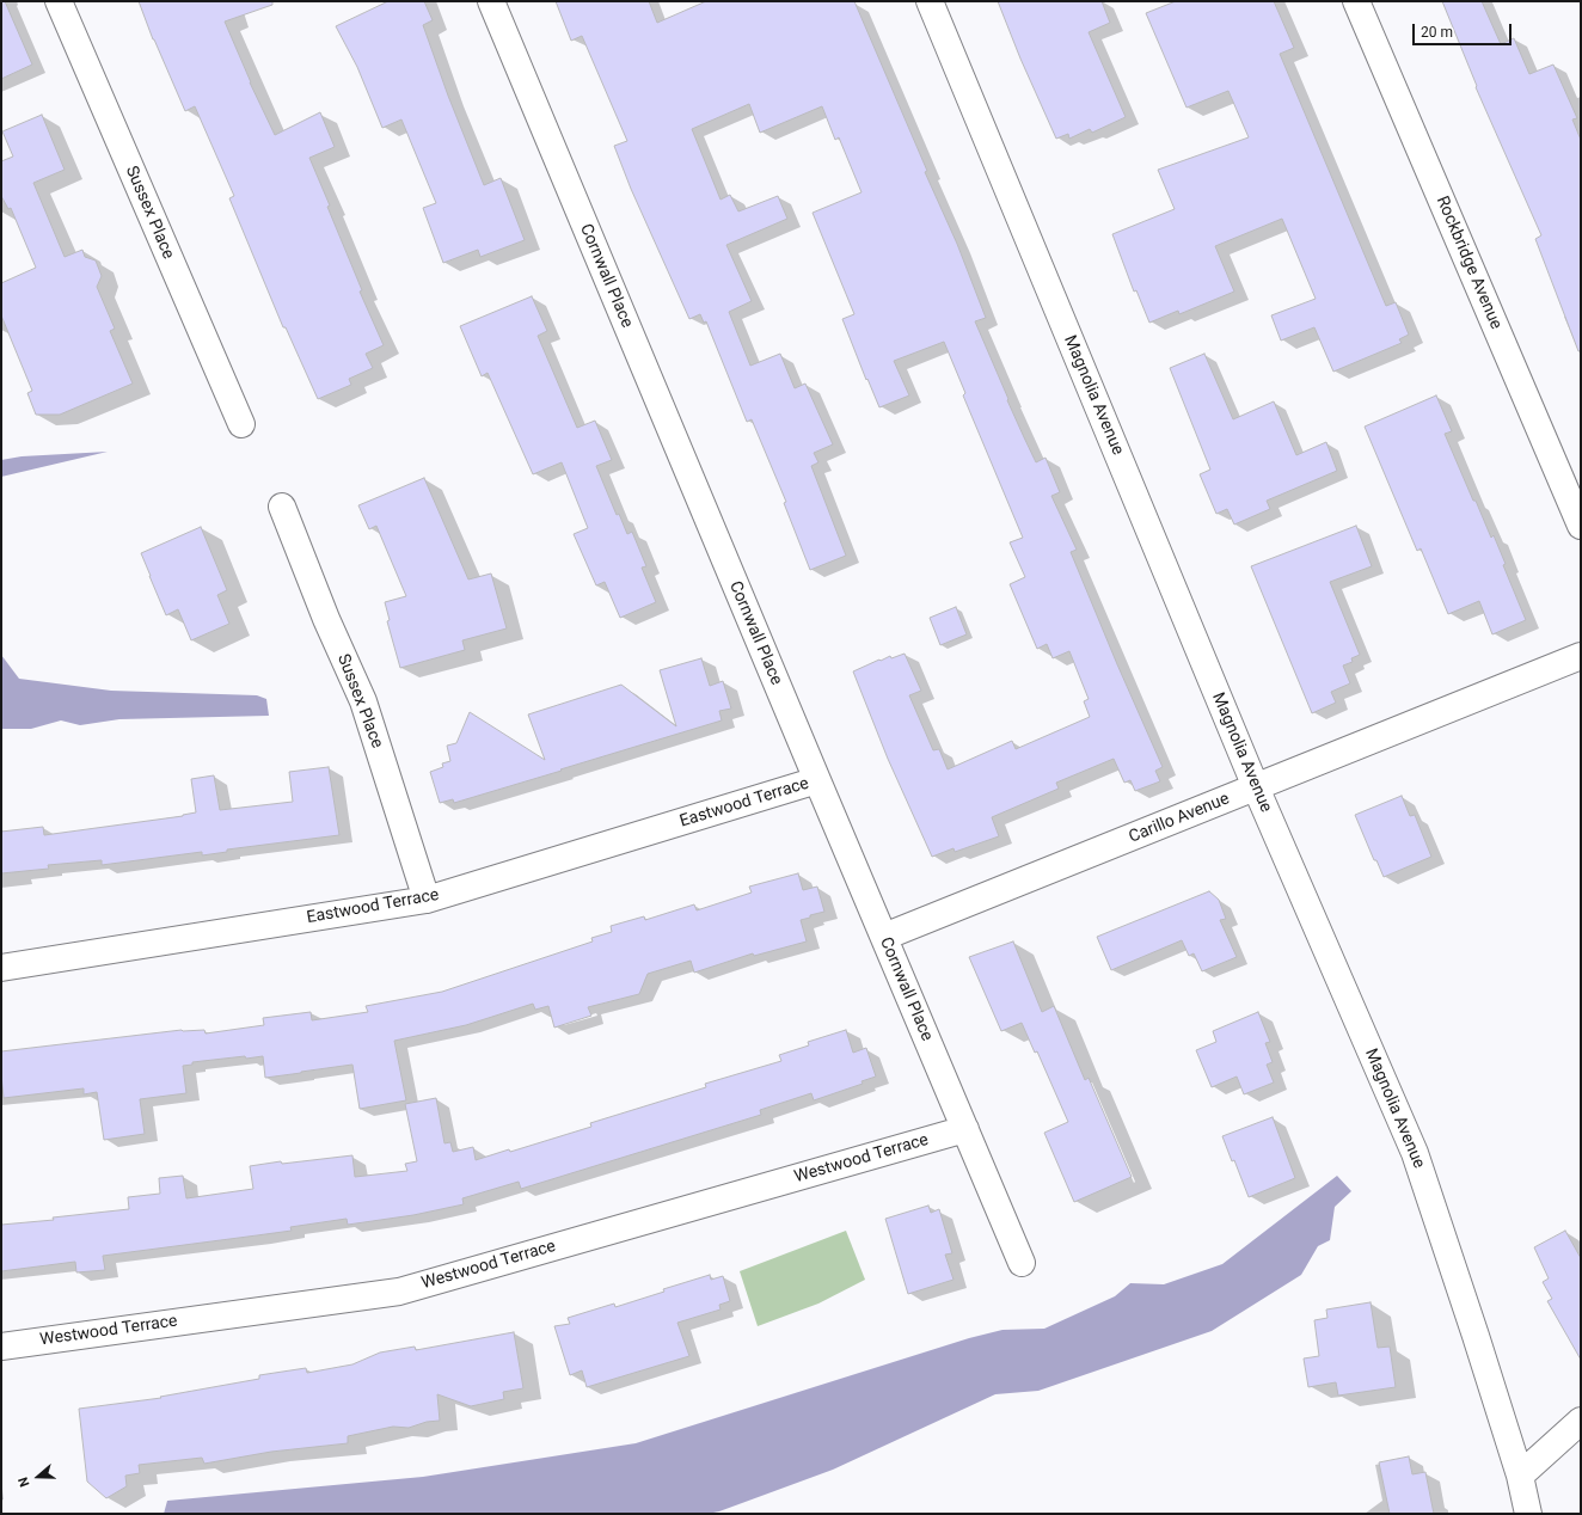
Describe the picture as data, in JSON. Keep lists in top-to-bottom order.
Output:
{
  "streets": {
    "street": [
      "Sussex Place",
      "Rockbridge Avenue",
      "Cornwall Place",
      "Magnolia Avenue",
      "Eastwood Terrace",
      "Carillo Avenue",
      "Westwood Terrace"
    ]
  },
  "crossings": [
    ["Sussex Place", "Eastwood Terrace"],
    ["Cornwall Place", "Eastwood Terrace"],
    ["Cornwall Place", "Carillo Avenue"],
    ["Cornwall Place", "Westwood Terrace"],
    ["Magnolia Avenue", "Carillo Avenue"]
  ],
  "scale_bar": "20 m",
  "north": "left"
}
